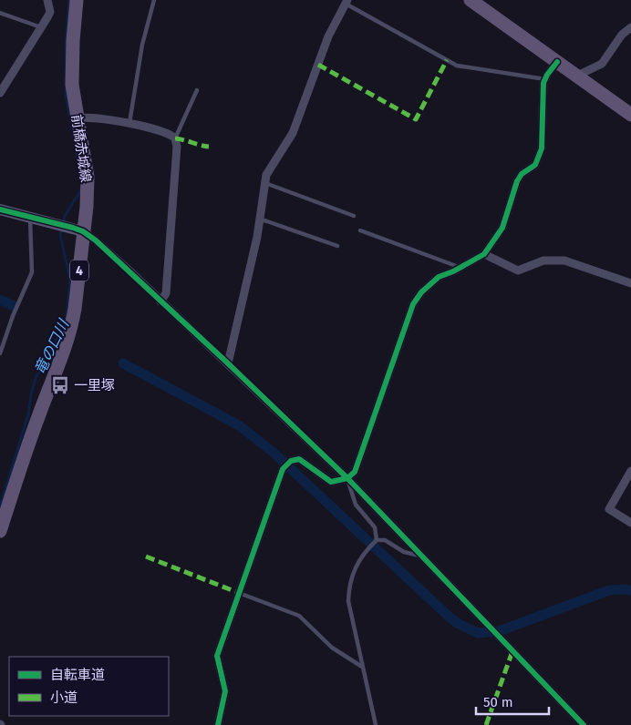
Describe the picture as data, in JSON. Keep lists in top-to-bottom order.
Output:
{
  "streets": {
    "main road": ["前橋赤城線", "4"]
  },
  "water": ["竜の口川"],
  "places": {
    "bus stop": ["一里塚"]
  },
  "legend": ["自転車道", "小道"],
  "scale_bar": "50 m"
}
